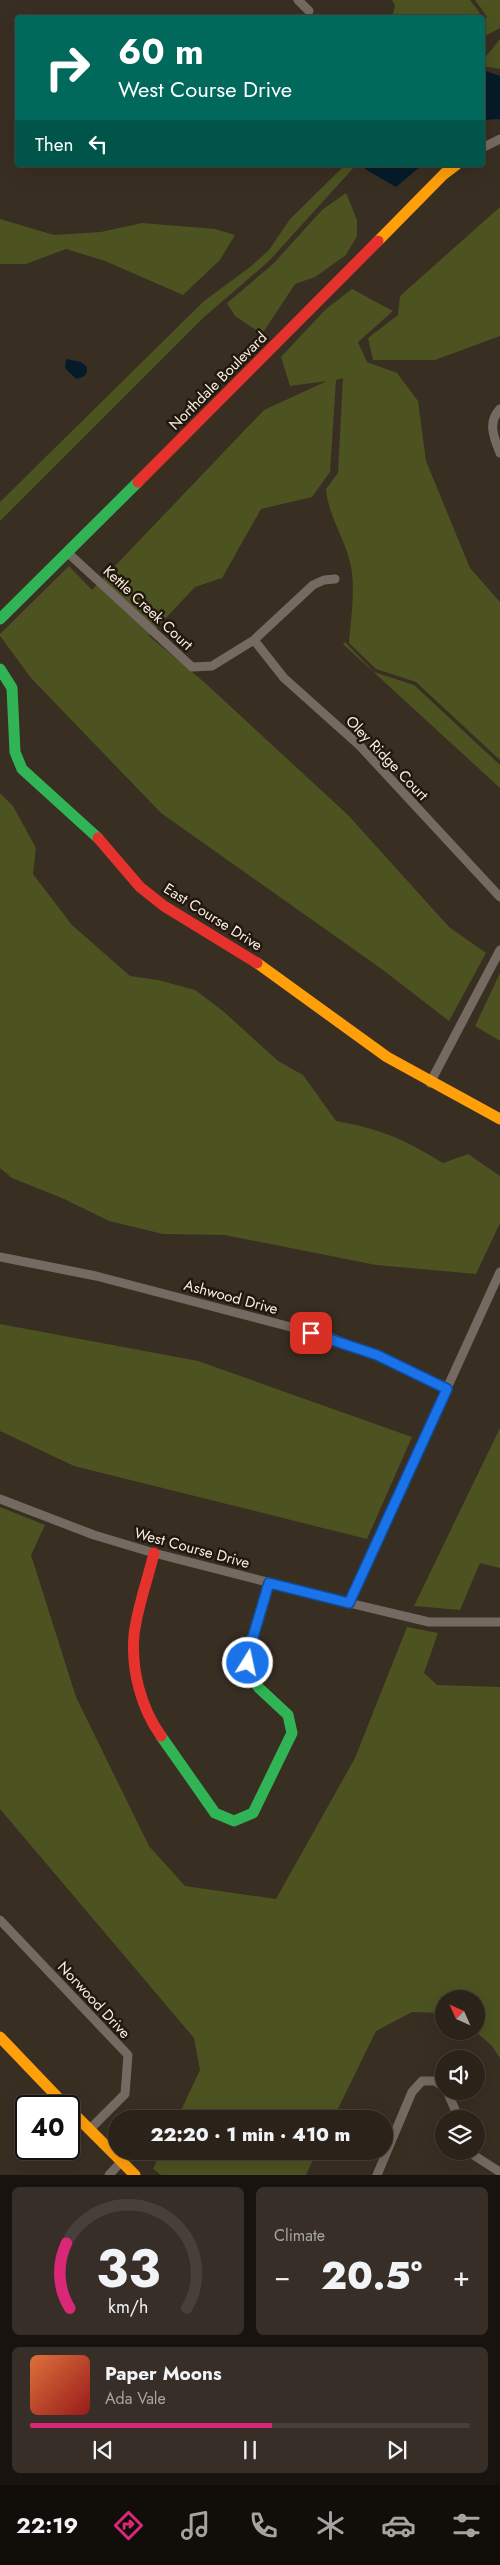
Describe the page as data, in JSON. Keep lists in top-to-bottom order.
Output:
{
  "streets": {
    "street": [
      "Northdale Boulevard",
      "Kettle Creek Court",
      "Oley Ridge Court",
      "East Course Drive",
      "Ashwood Drive",
      "West Course Drive",
      "Norwood Drive"
    ]
  },
  "crossings": [
    ["Northdale Boulevard", "Kettle Creek Court"],
    ["Kettle Creek Court", "Oley Ridge Court"]
  ],
  "north": "top left",
  "page": {
    "turn": ["60 m", "West Course Drive"],
    "then": "Then",
    "limit": "40",
    "trip": "22:20 · 1 min · 410 m",
    "tile": "Climate",
    "heat": ["−", "20.5°", "+"],
    "song": ["Paper Moons", "Ada Vale"],
    "tabs": "22:19",
    "gauge": ["33", "km/h"]
  }
}
